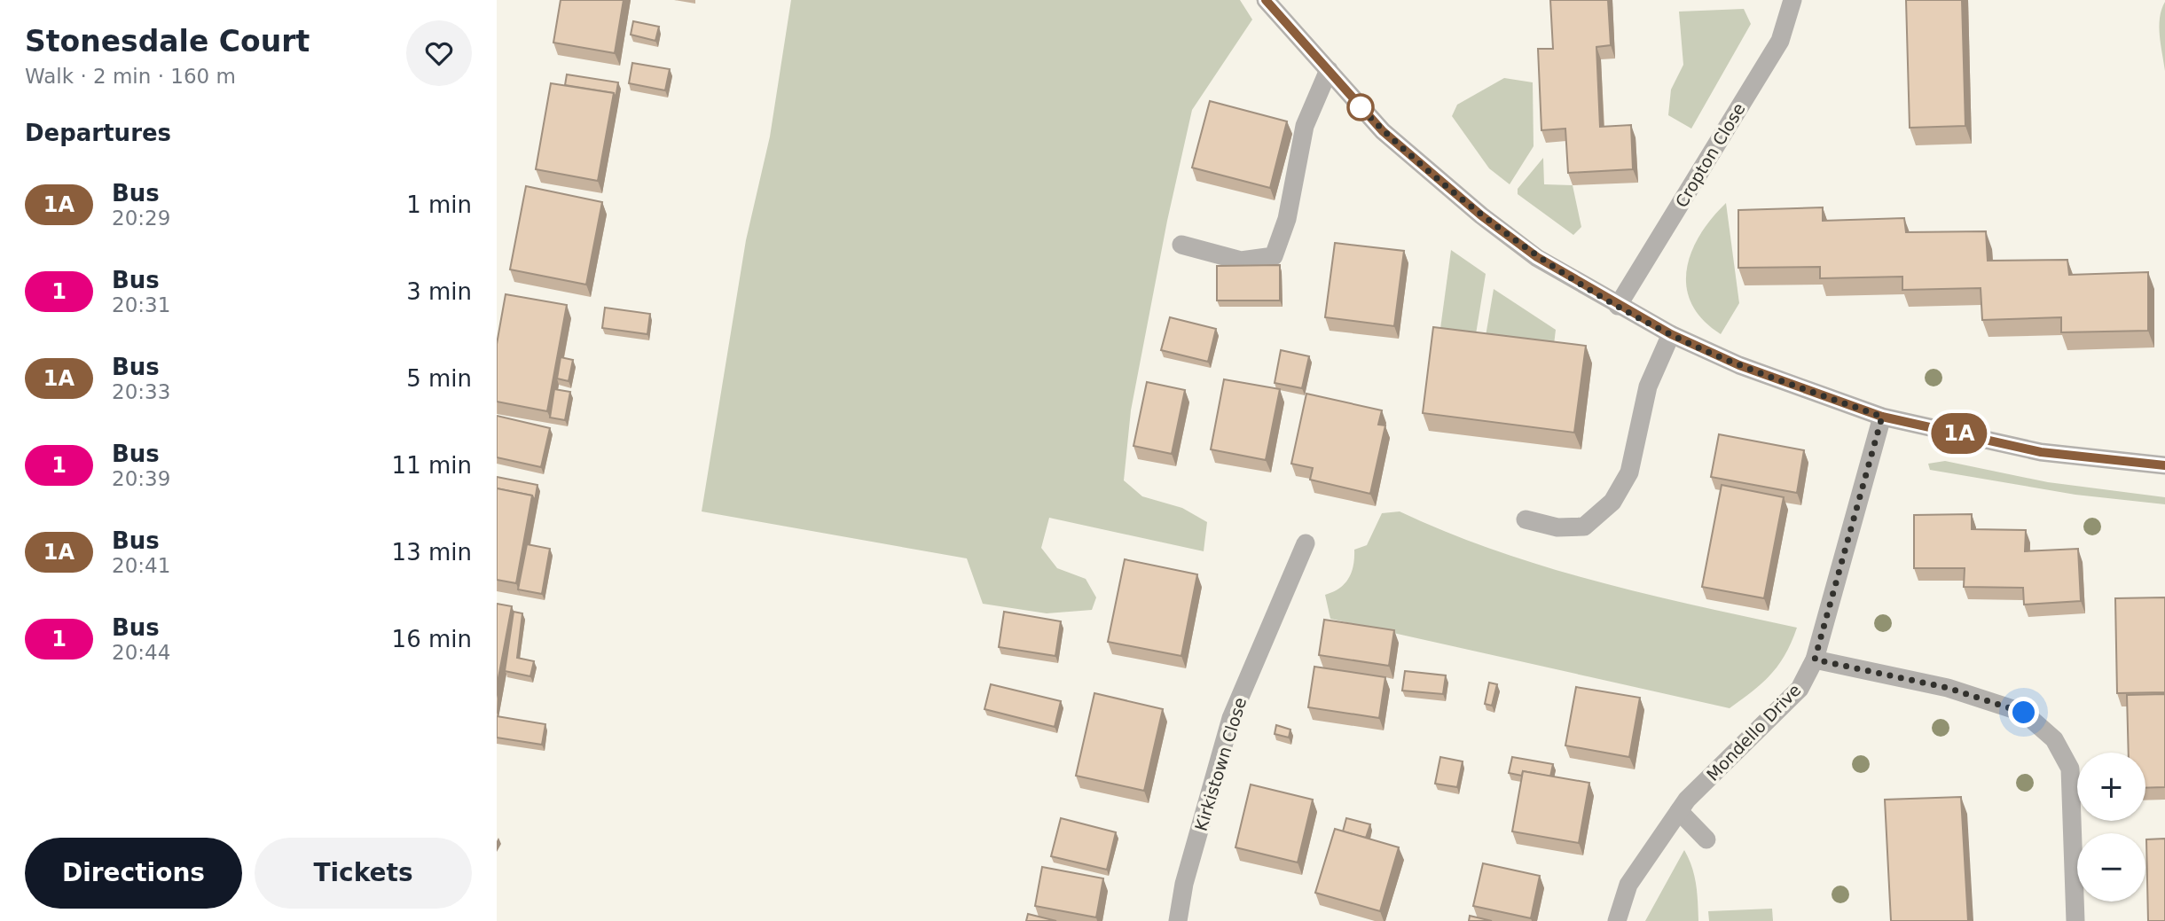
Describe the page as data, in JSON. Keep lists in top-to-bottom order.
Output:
{
  "streets": {
    "street": ["Cropton Close", "Mondello Drive", "Kirkistown Close"]
  },
  "lines": ["bus line 1A"],
  "page": {
    "heading": [
      ["Stonesdale Court", "Walk · 2 min · 160 m"],
      "Departures"
    ],
    "on_map": "1A",
    "list": [
      {
        "mark": "1A",
        "name": "Bus",
        "note": "20:29",
        "value": "1 min"
      },
      {
        "mark": "1",
        "name": "Bus",
        "note": "20:31",
        "value": "3 min"
      },
      {
        "mark": "1A",
        "name": "Bus",
        "note": "20:33",
        "value": "5 min"
      },
      {
        "mark": "1",
        "name": "Bus",
        "note": "20:39",
        "value": "11 min"
      },
      {
        "mark": "1A",
        "name": "Bus",
        "note": "20:41",
        "value": "13 min"
      },
      {
        "mark": "1",
        "name": "Bus",
        "note": "20:44",
        "value": "16 min"
      }
    ],
    "map_buttons": ["+", "−"],
    "buttons": ["Directions", "Tickets"]
  }
}
